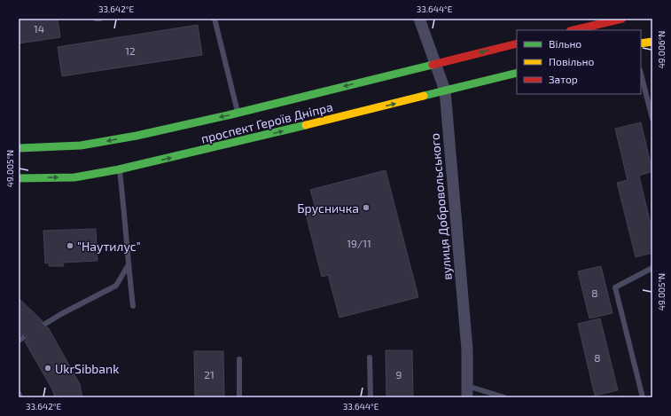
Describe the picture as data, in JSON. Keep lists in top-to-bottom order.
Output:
{
  "streets": {
    "street": ["проспект Героїв Дніпра", "вулиця Добровольського"]
  },
  "crossings": [
    ["проспект Героїв Дніпра", "вулиця Добровольського"]
  ],
  "places": ["Брусничка", "\"Наутилус\"", "UkrSibbank"],
  "house_numbers": [
    "14",
    "12",
    "19/11",
    "8",
    "8",
    "21",
    "9"
  ],
  "legend": ["Вільно", "Повільно", "Затор"],
  "coordinates": [
    "33.642°E",
    "33.644°E",
    "49.006°N",
    "49.005°N"
  ]
}
